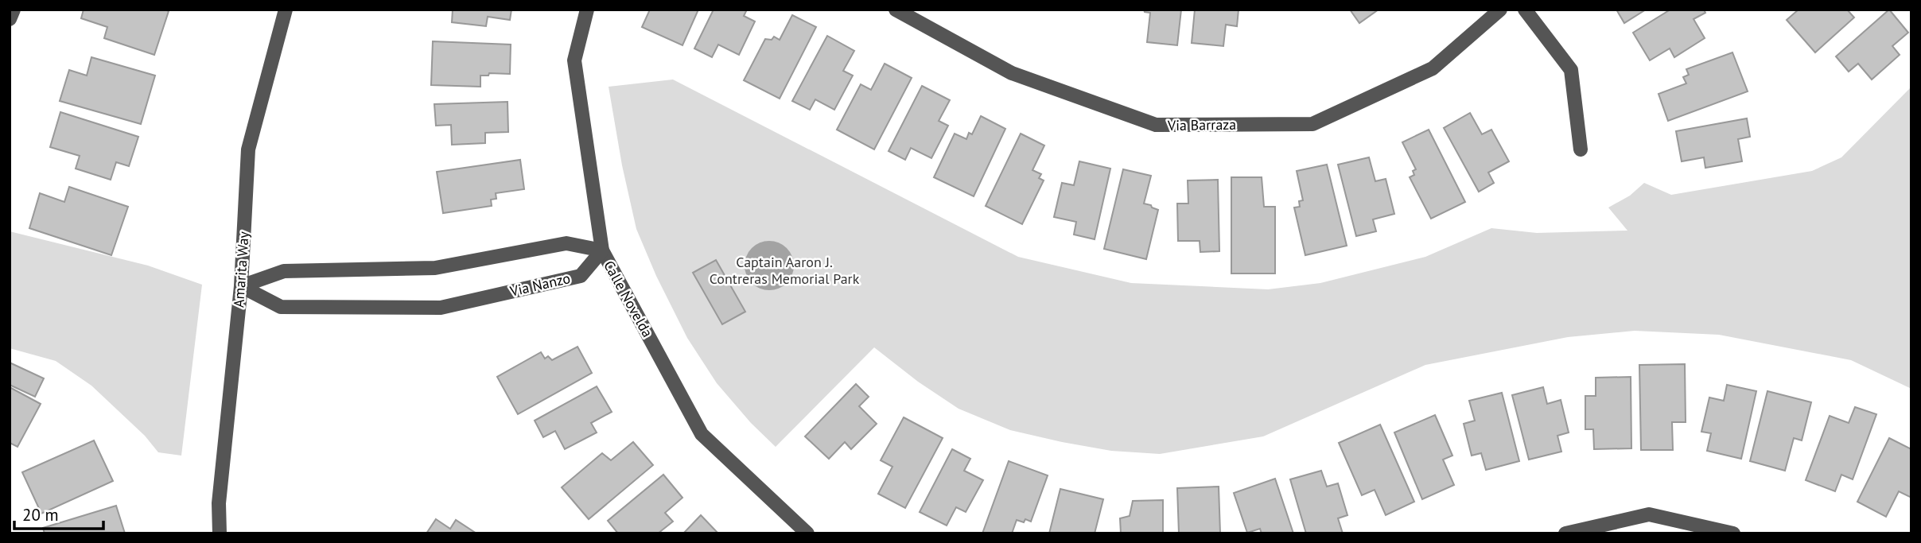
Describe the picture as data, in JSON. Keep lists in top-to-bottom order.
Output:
{
  "streets": {
    "street": [
      "Via Barraza",
      "Amarita Way",
      "Via Nanzo",
      "Calle Novelda"
    ]
  },
  "crossings": [
    ["Amarita Way", "Via Nanzo"],
    ["Via Nanzo", "Calle Novelda"]
  ],
  "parks": ["Captain Aaron J. Contreras Memorial Park"],
  "scale_bar": "20 m"
}
